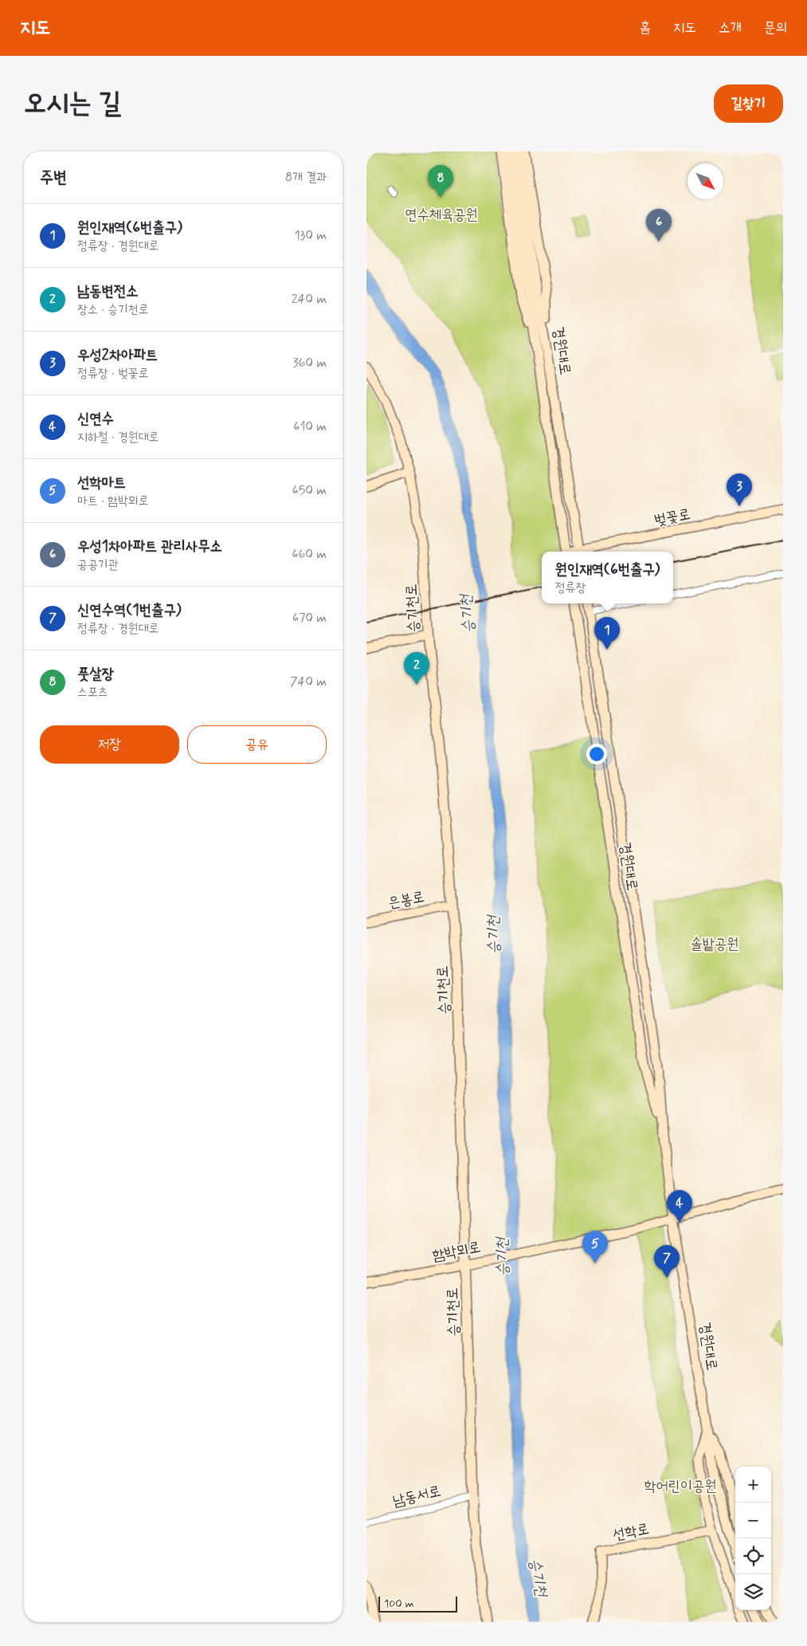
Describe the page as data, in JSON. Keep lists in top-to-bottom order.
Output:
{
  "streets": {
    "main road": [
      "경원대로",
      "벚꽃로",
      "승기천로",
      "은봉로",
      "함박뫼로",
      "선학로"
    ],
    "street": ["남동서로"]
  },
  "crossings": [
    ["경원대로", "함박뫼로"],
    ["승기천로", "은봉로"],
    ["승기천로", "함박뫼로"],
    ["승기천로", "남동서로"]
  ],
  "water": ["승기천"],
  "parks": ["연수체육공원", "솔밭공원", "학어린이공원"],
  "scale_bar": "100 m",
  "north": "bottom right",
  "page": {
    "header": "지도",
    "nav": [
      "홈",
      "지도",
      "소개",
      "문의"
    ],
    "buttons": [
      "길찾기",
      ["저장", "공유"]
    ],
    "title": "오시는 길",
    "heading": ["주변", "8개 결과"],
    "pins": [
      "8",
      "6",
      "3",
      "1",
      "2",
      "4",
      "5",
      "7"
    ],
    "list": [
      {
        "mark": "1",
        "name": "원인재역(6번출구)",
        "note": "정류장 · 경원대로",
        "value": "130 m"
      },
      {
        "mark": "2",
        "name": "남동변전소",
        "note": "장소 · 승기천로",
        "value": "240 m"
      },
      {
        "mark": "3",
        "name": "우성2차아파트",
        "note": "정류장 · 벚꽃로",
        "value": "360 m"
      },
      {
        "mark": "4",
        "name": "신연수",
        "note": "지하철 · 경원대로",
        "value": "610 m"
      },
      {
        "mark": "5",
        "name": "선학마트",
        "note": "마트 · 함박뫼로",
        "value": "650 m"
      },
      {
        "mark": "6",
        "name": "우성1차아파트 관리사무소",
        "note": "공공기관",
        "value": "660 m"
      },
      {
        "mark": "7",
        "name": "신연수역(1번출구)",
        "note": "정류장 · 경원대로",
        "value": "670 m"
      },
      {
        "mark": "8",
        "name": "풋살장",
        "note": "스포츠",
        "value": "740 m"
      }
    ],
    "popup": ["원인재역(6번출구)", "정류장"],
    "map_buttons": ["+", "−"],
    "scale": "100 m"
  }
}
